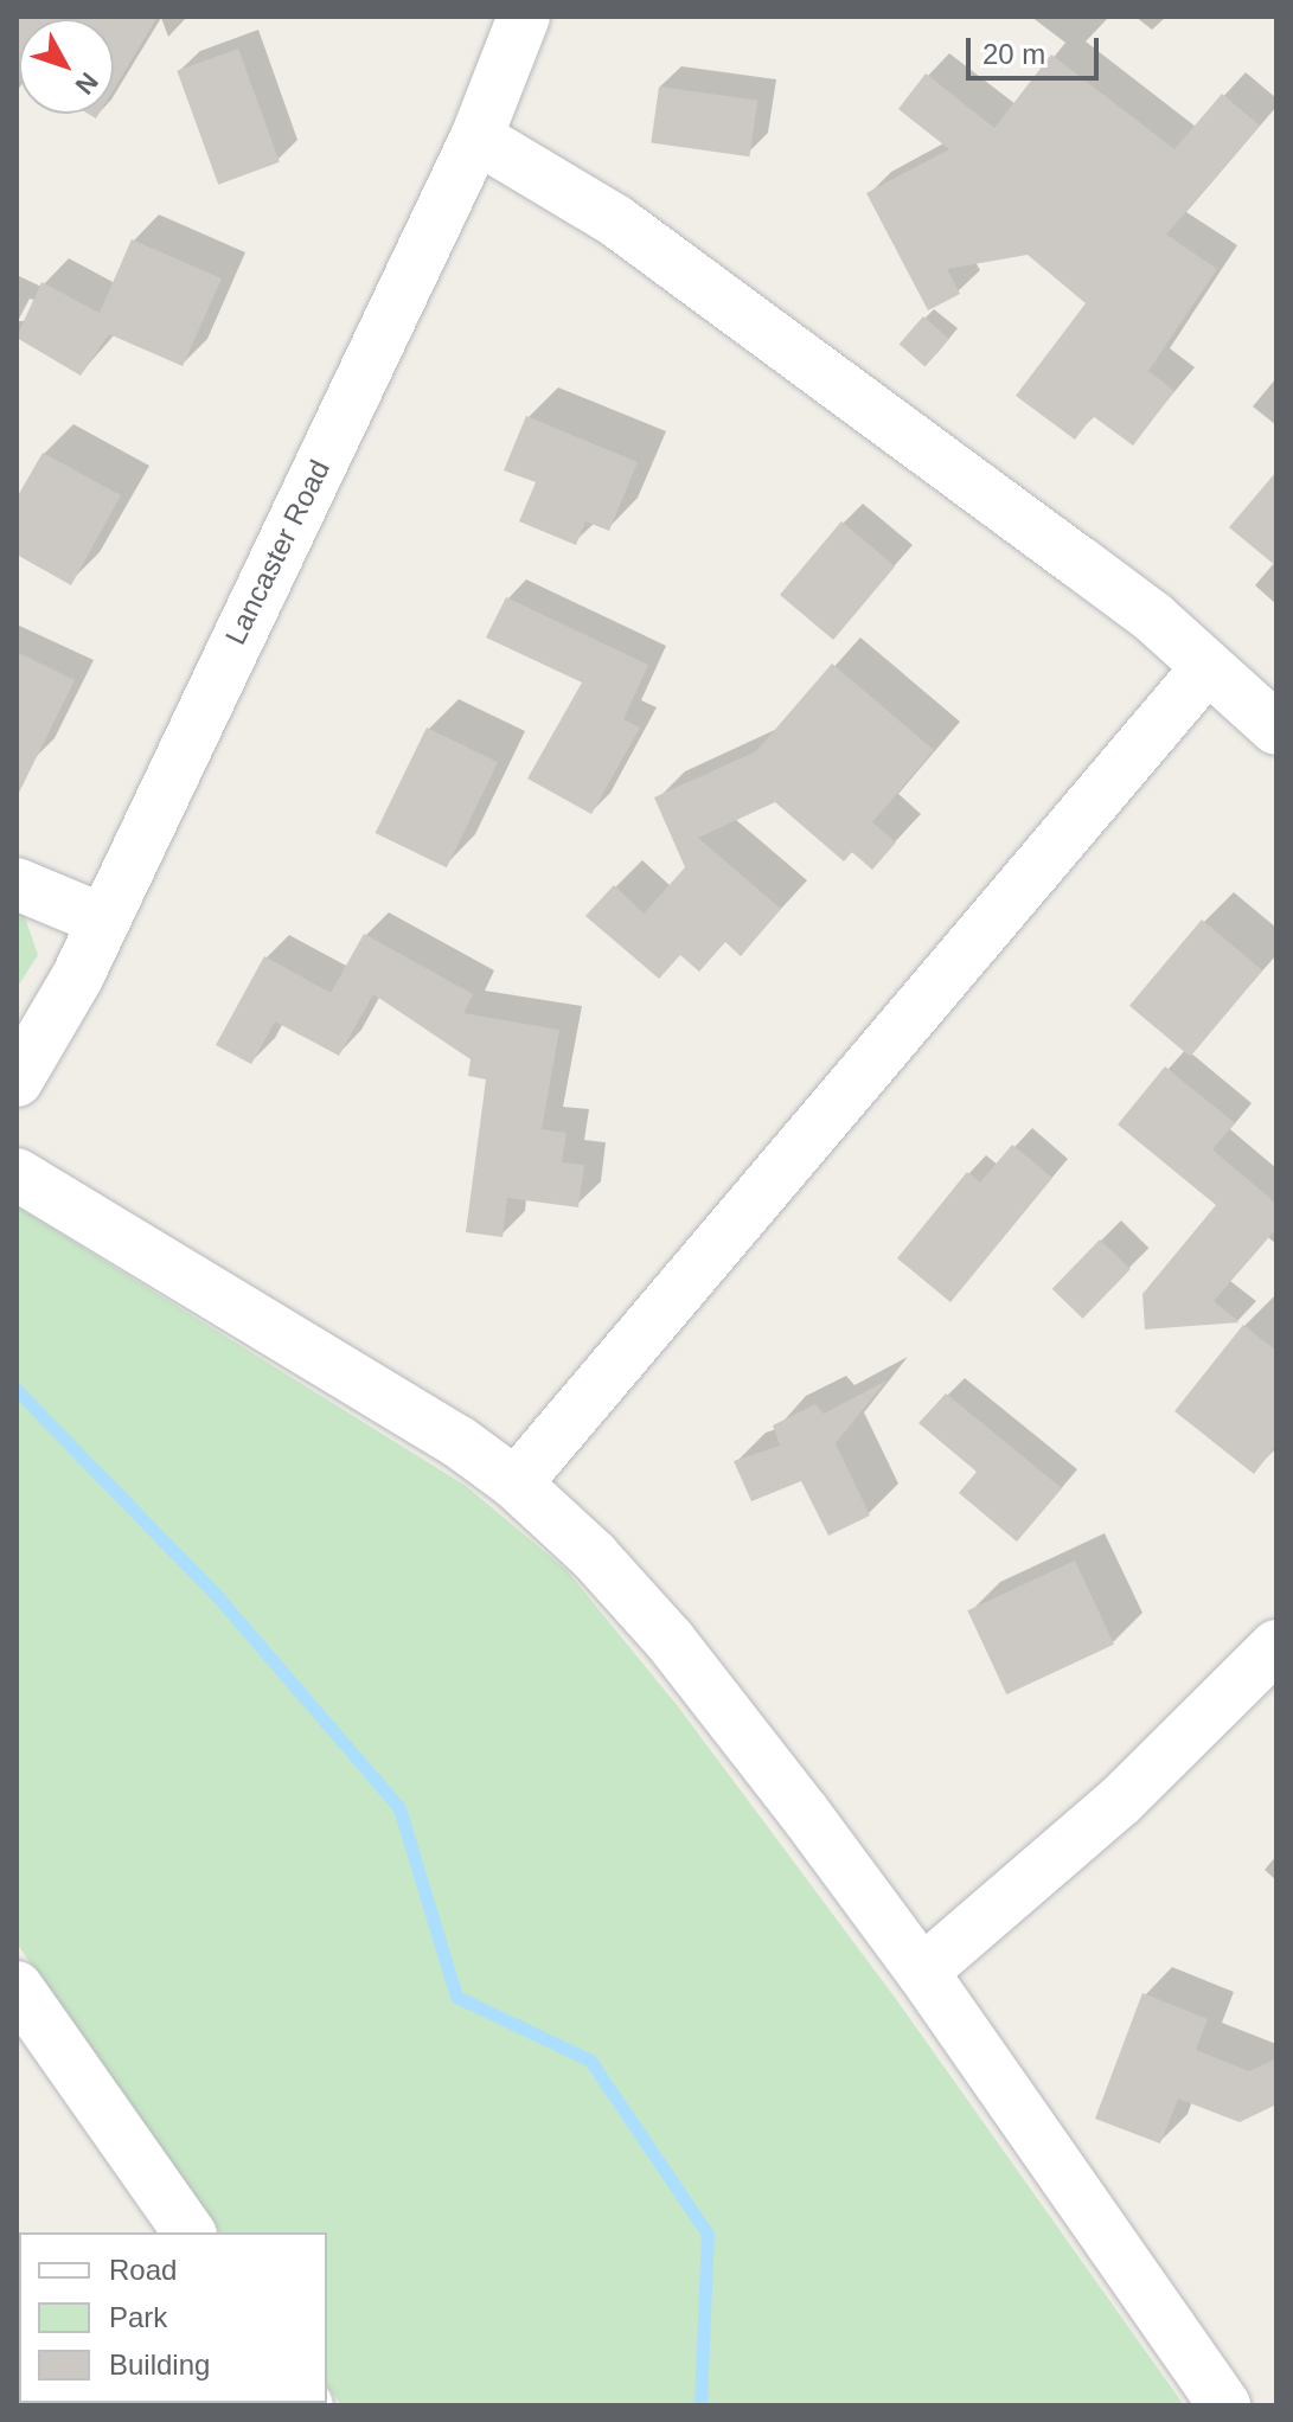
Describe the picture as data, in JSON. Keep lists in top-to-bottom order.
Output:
{
  "streets": {
    "street": ["Lancaster Road"]
  },
  "legend": ["Road", "Park", "Building"],
  "scale_bar": "20 m",
  "north": "bottom right"
}
